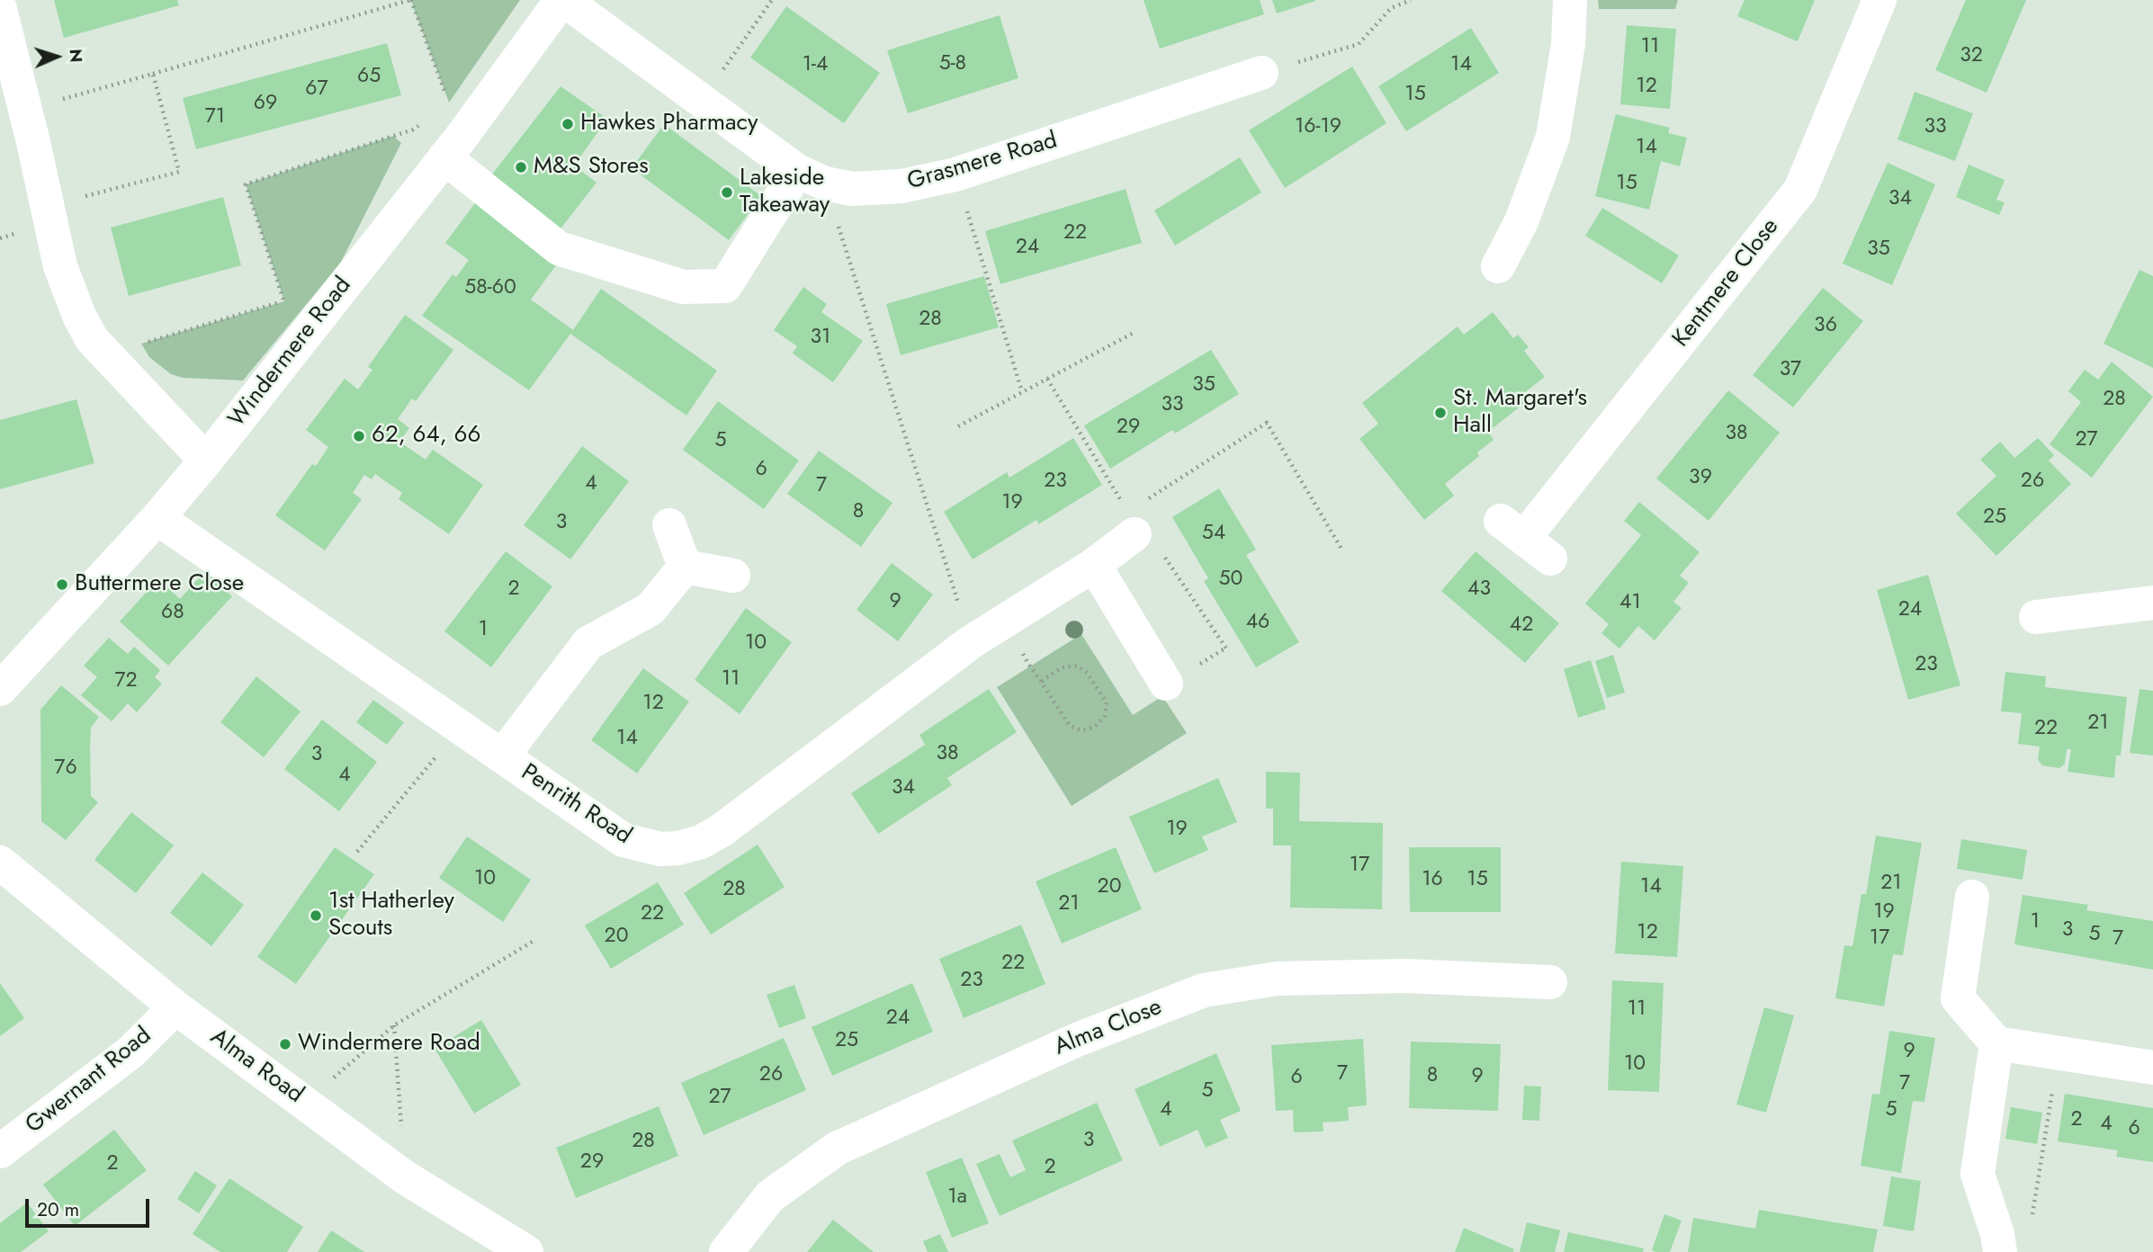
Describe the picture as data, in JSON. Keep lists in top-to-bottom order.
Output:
{
  "streets": {
    "street": [
      "Grasmere Road",
      "Kentmere Close",
      "Windermere Road",
      "Penrith Road",
      "Alma Close",
      "Alma Road",
      "Gwernant Road"
    ]
  },
  "crossings": [
    ["Grasmere Road", "Windermere Road"],
    ["Windermere Road", "Penrith Road"],
    ["Alma Road", "Gwernant Road"]
  ],
  "places": [
    "Hawkes Pharmacy",
    "M&S Stores",
    "Lakeside Takeaway",
    "St. Margaret's Hall",
    "62, 64, 66",
    "Buttermere Close",
    "1st Hatherley Scouts",
    "Windermere Road"
  ],
  "house_numbers": [
    "11",
    "32",
    "5-8",
    "1-4",
    "14",
    "65",
    "12",
    "67",
    "15",
    "69",
    "71",
    "16-19",
    "33",
    "14",
    "15",
    "34",
    "22",
    "24",
    "35",
    "58-60",
    "28",
    "36",
    "31",
    "37",
    "35",
    "28",
    "33",
    "29",
    "38",
    "27",
    "5",
    "6",
    "39",
    "23",
    "26",
    "4",
    "7",
    "19",
    "8",
    "25",
    "3",
    "54",
    "50",
    "2",
    "43",
    "9",
    "41",
    "24",
    "68",
    "46",
    "42",
    "1",
    "10",
    "23",
    "11",
    "72",
    "12",
    "21",
    "22",
    "14",
    "38",
    "3",
    "76",
    "4",
    "34",
    "19",
    "17",
    "10",
    "16",
    "15",
    "21",
    "20",
    "14",
    "28",
    "21",
    "19",
    "22",
    "1",
    "3",
    "12",
    "5",
    "20",
    "17",
    "7",
    "22",
    "23",
    "11",
    "24",
    "25",
    "9",
    "10",
    "7",
    "26",
    "8",
    "9",
    "6",
    "7",
    "5",
    "27",
    "4",
    "5",
    "2",
    "4",
    "6",
    "3",
    "28",
    "29",
    "2",
    "2",
    "1a"
  ],
  "scale_bar": "20 m",
  "north": "right"
}
